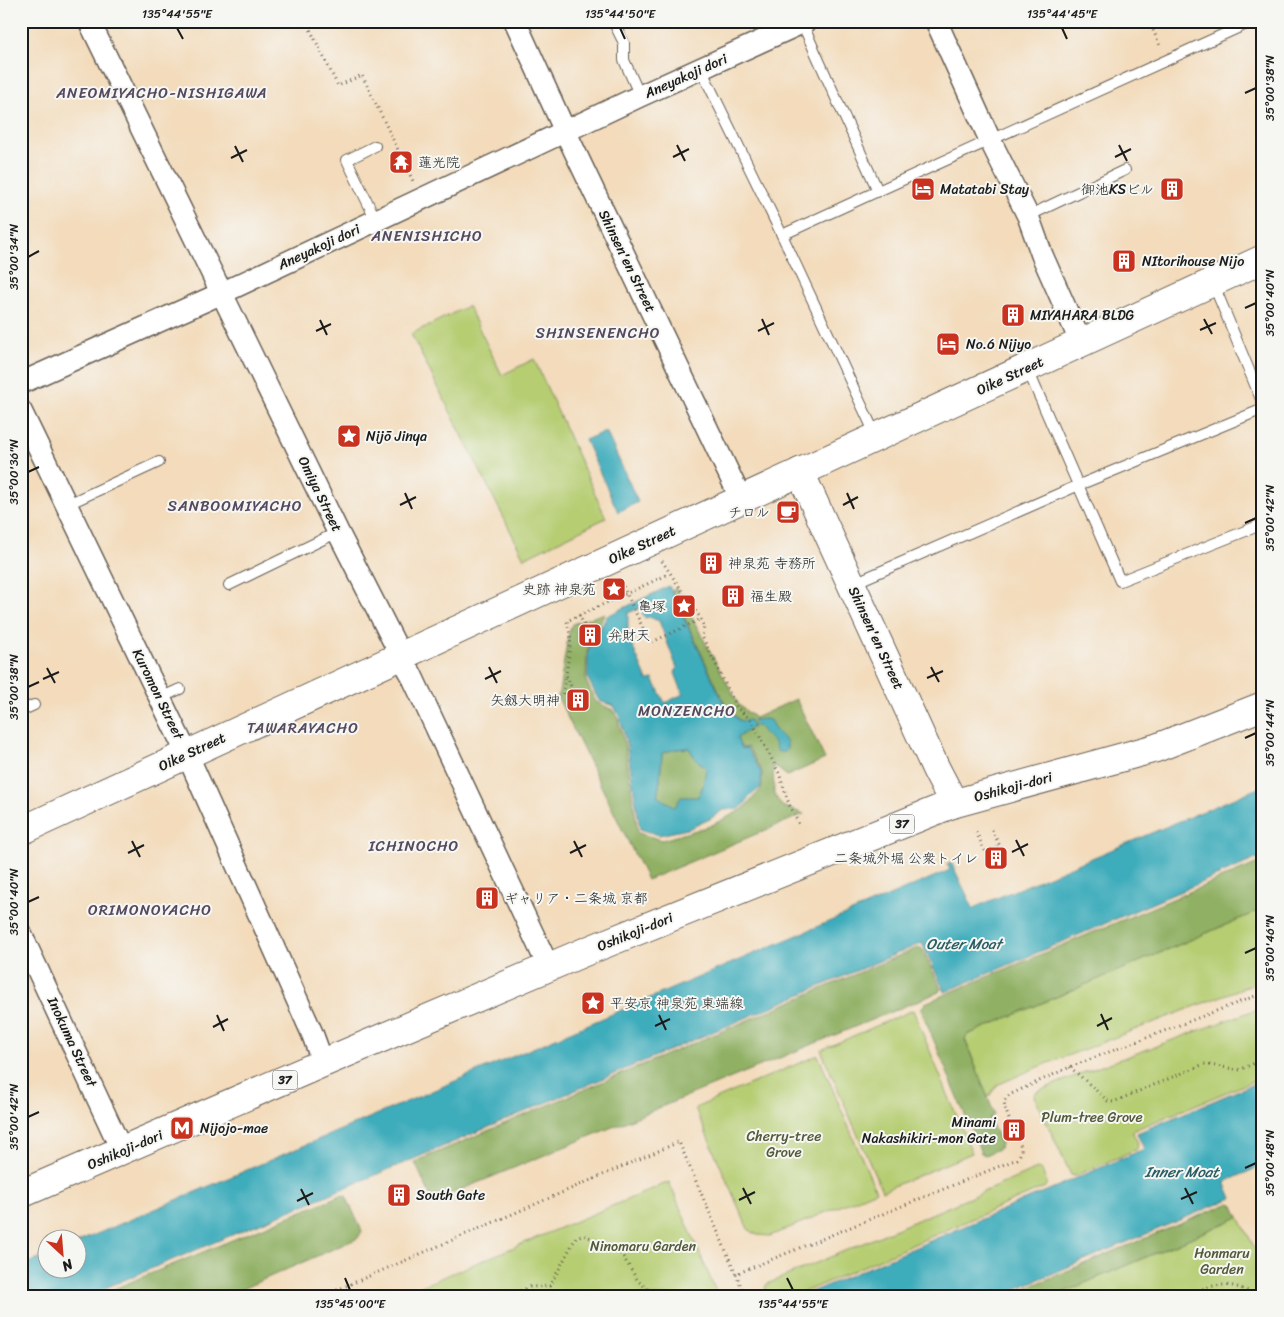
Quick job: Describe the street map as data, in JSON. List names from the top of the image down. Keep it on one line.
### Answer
{"streets":{"street":["Aneyakoji dori","Shinsen'en Street","Oike Street","Omiya Street","Kuromon Street","Oshikoji-dori","37","Inokuma Street"]},"crossings":[["Aneyakoji dori","Shinsen'en Street"],["Aneyakoji dori","Omiya Street"],["Shinsen'en Street","Oike Street"],["Shinsen'en Street","Oshikoji-dori"],["Oike Street","Omiya Street"],["Oike Street","Kuromon Street"],["Omiya Street","Oshikoji-dori"],["Kuromon Street","Oshikoji-dori"],["Oshikoji-dori","Inokuma Street"]],"districts":["ANEOMIYACHO-NISHIGAWA","ANENISHICHO","SHINSENENCHO","SANBOOMIYACHO","MONZENCHO","TAWARAYACHO","ICHINOCHO","ORIMONOYACHO"],"water":["Outer Moat","Inner Moat"],"parks":["Plum-tree Grove","Cherry-tree Grove","Ninomaru Garden","Honmaru Garden"],"places":{"temple":["蓮光院"],"hotel":["Matatabi Stay","No.6 Nijyo"],"building":["御池KSビル","NItorihouse Nijo","MIYAHARA BLDG","神泉苑 寺務所","福生殿","弁財天","矢劔大明神","二条城外堀 公衆トイレ","ギャリア・二条城 京都","Minami Nakashikiri-mon Gate","South Gate"],"place":["Nijō Jinya","史跡 神泉苑","亀塚","平安京 神泉苑 東端線"],"cafe":["チロル"],"metro station":["Nijojo-mae"]},"north":"bottom right","coordinates":["135°44'55\"E","135°44'50\"E","135°44'45\"E","35°00'38\"N","35°00'34\"N","35°00'40\"N","35°00'36\"N","35°00'42\"N","35°00'44\"N","35°00'46\"N","35°00'48\"N","135°45'00\"E"]}
